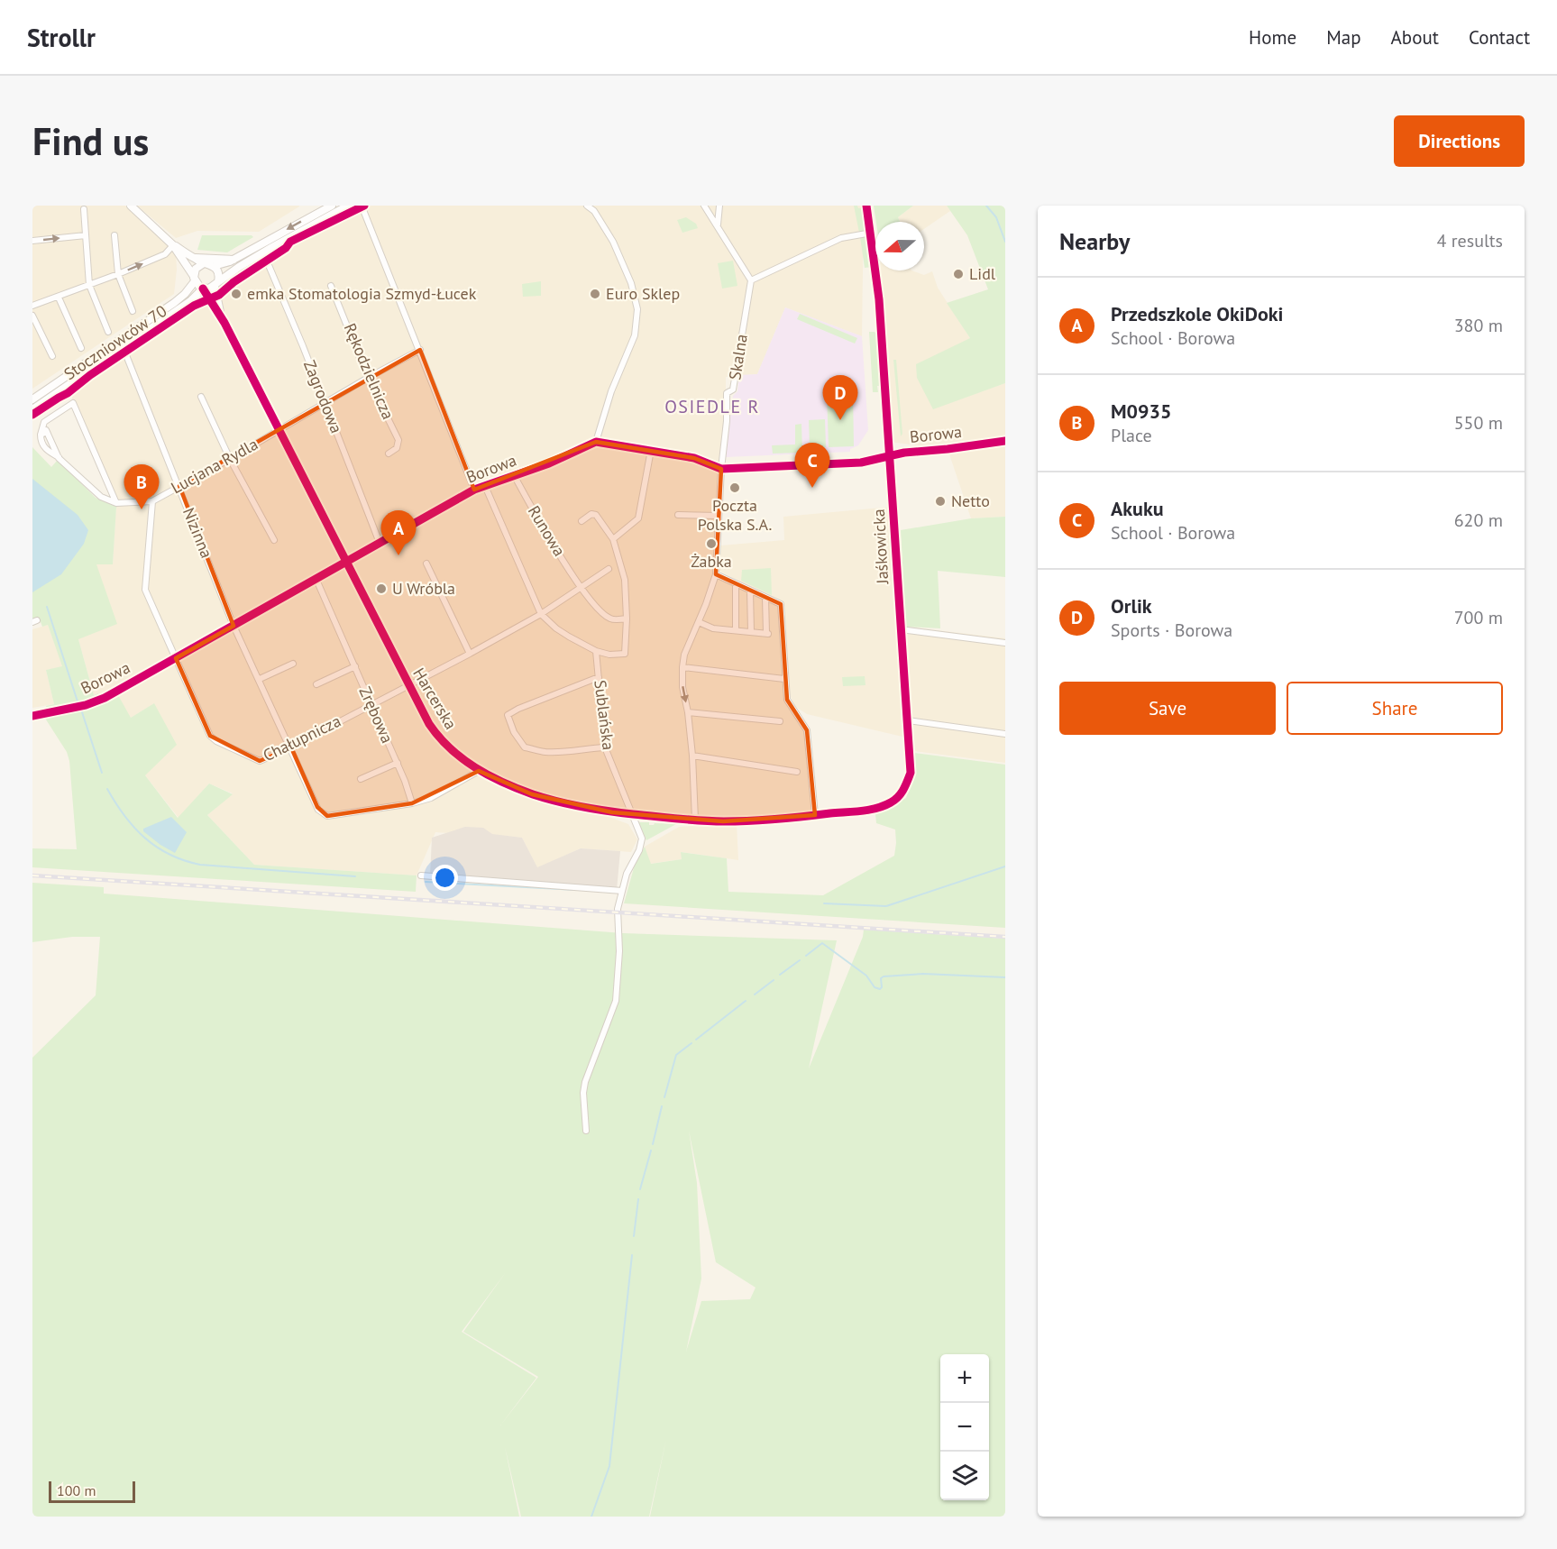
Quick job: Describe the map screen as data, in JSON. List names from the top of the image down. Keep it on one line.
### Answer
{"streets":{"street":["Stoczniowców 70","Skalna","Rękodzielnicza","Zagrodowa","Borowa","Lucjana Rydla","Runowa","Nizinna","Jaśkowicka","Harcerska","Zrębowa","Sublańska","Chałupnicza"]},"crossings":[["Stoczniowców 70","Harcerska"],["Skalna","Borowa"],["Skalna","Harcerska"],["Rękodzielnicza","Lucjana Rydla"],["Zagrodowa","Borowa"],["Zagrodowa","Lucjana Rydla"],["Borowa","Lucjana Rydla"],["Borowa","Runowa"],["Borowa","Nizinna"],["Borowa","Jaśkowicka"],["Borowa","Harcerska"],["Borowa","Zrębowa"],["Borowa","Chałupnicza"],["Lucjana Rydla","Nizinna"],["Lucjana Rydla","Harcerska"],["Lucjana Rydla","Chałupnicza"],["Nizinna","Harcerska"],["Nizinna","Zrębowa"],["Nizinna","Chałupnicza"],["Jaśkowicka","Harcerska"],["Harcerska","Sublańska"],["Harcerska","Chałupnicza"],["Zrębowa","Chałupnicza"]],"districts":["OSIEDLE R"],"places":["Lidl","emka Stomatologia Szmyd-Łucek","Euro Sklep","Poczta Polska S.A.","Netto","Żabka","U Wróbla"],"scale_bar":"100 m","north":"left","page":{"header":"Strollr","nav":["Home","Map","About","Contact"],"buttons":["Directions",["Save","Share"]],"title":"Find us","heading":["Nearby","4 results"],"list":[{"mark":"A","name":"Przedszkole OkiDoki","note":"School · Borowa","value":"380 m"},{"mark":"B","name":"M0935","note":"Place","value":"550 m"},{"mark":"C","name":"Akuku","note":"School · Borowa","value":"620 m"},{"mark":"D","name":"Orlik","note":"Sports · Borowa","value":"700 m"}],"pins":["D","C","B","A"],"map_buttons":["+","−"],"scale":"100 m"}}
